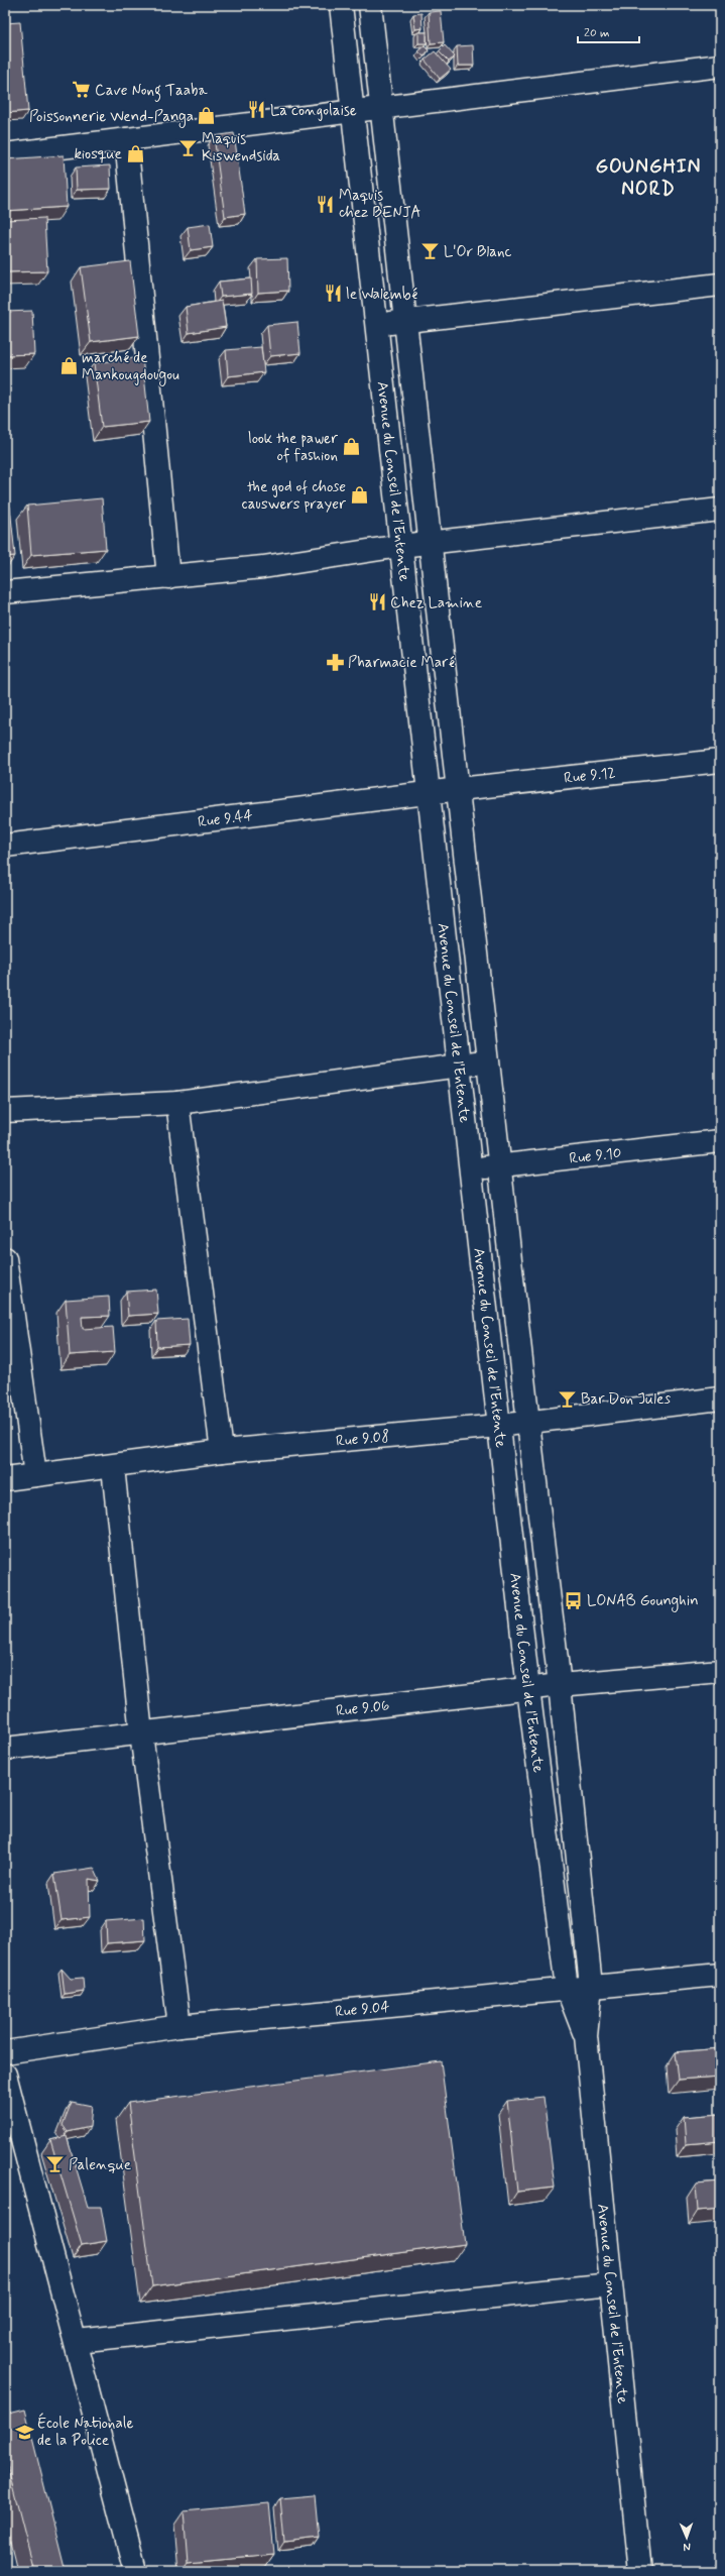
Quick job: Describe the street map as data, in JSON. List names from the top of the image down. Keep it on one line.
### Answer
{"streets":{"street":["Avenue du Conseil de l'Entente","Rue 9.12","Rue 9.44","Rue 9.10","Rue 9.08","Rue 9.06","Rue 9.04"]},"crossings":[["Avenue du Conseil de l'Entente","Rue 9.12"],["Avenue du Conseil de l'Entente","Rue 9.44"],["Avenue du Conseil de l'Entente","Rue 9.10"],["Avenue du Conseil de l'Entente","Rue 9.08"],["Avenue du Conseil de l'Entente","Rue 9.06"],["Avenue du Conseil de l'Entente","Rue 9.04"],["Rue 9.12","Rue 9.44"]],"districts":["GOUNGHIN NORD"],"places":{"supermarket":["Cave Nong Taaba"],"restaurant":["La congolaise","Maquis chez BENJA","le Walembé","Chez Lamine"],"shop":["Poissonnerie Wend-Panga","kiosque","marché de Mankougdougou","look the pawer of fashion","the god of chose causwers prayer"],"bar":["Maquis Kiswendsida","L'Or Blanc","Bar Don Jules","Palenque"],"pharmacy":["Pharmacie Maré"],"bus stop":["LONAB Gounghin"],"school or university":["École Nationale de la Police"]},"scale_bar":"20 m","north":"bottom"}
